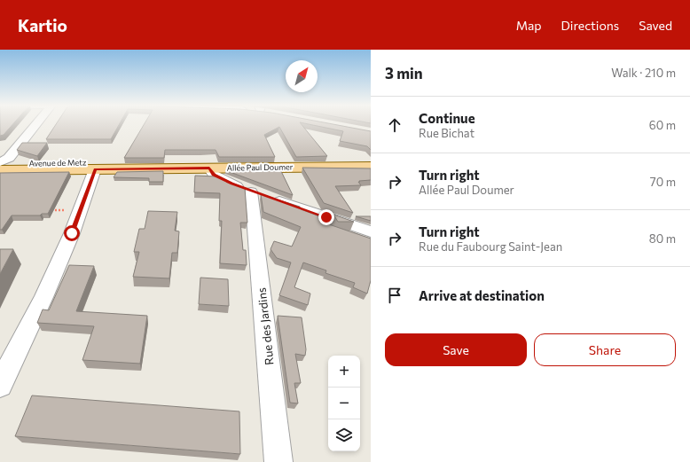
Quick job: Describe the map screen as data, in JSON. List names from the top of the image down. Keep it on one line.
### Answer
{"streets":{"main road":["Avenue de Metz","Allée Paul Doumer"],"street":["Rue des Jardins"]},"north":"top right","page":{"header":"Kartio","nav":["Map","Directions","Saved"],"heading":["3 min","Walk · 210 m"],"list":[["Continue","Rue Bichat","60 m"],["Turn right","Allée Paul Doumer","70 m"],["Turn right","Rue du Faubourg Saint-Jean","80 m"],"Arrive at destination"],"buttons":["Save","Share"],"map_buttons":["+","−"]}}
